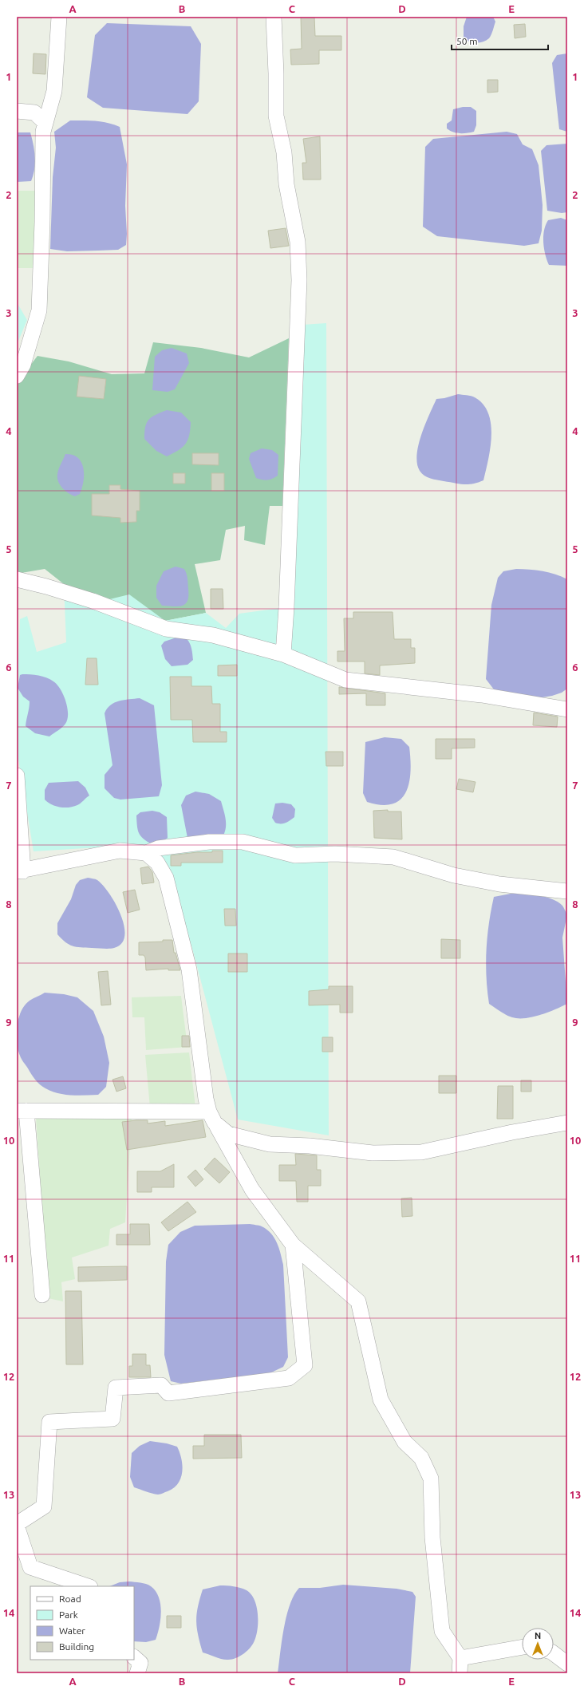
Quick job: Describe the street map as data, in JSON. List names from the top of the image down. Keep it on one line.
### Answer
{"legend":["Road","Park","Water","Building"],"scale_bar":"50 m","north":"top","grid":{"columns":["A","B","C","D","E"],"rows":["1","2","3","4","5","6","7","8","9","10","11","12","13","14"]}}
